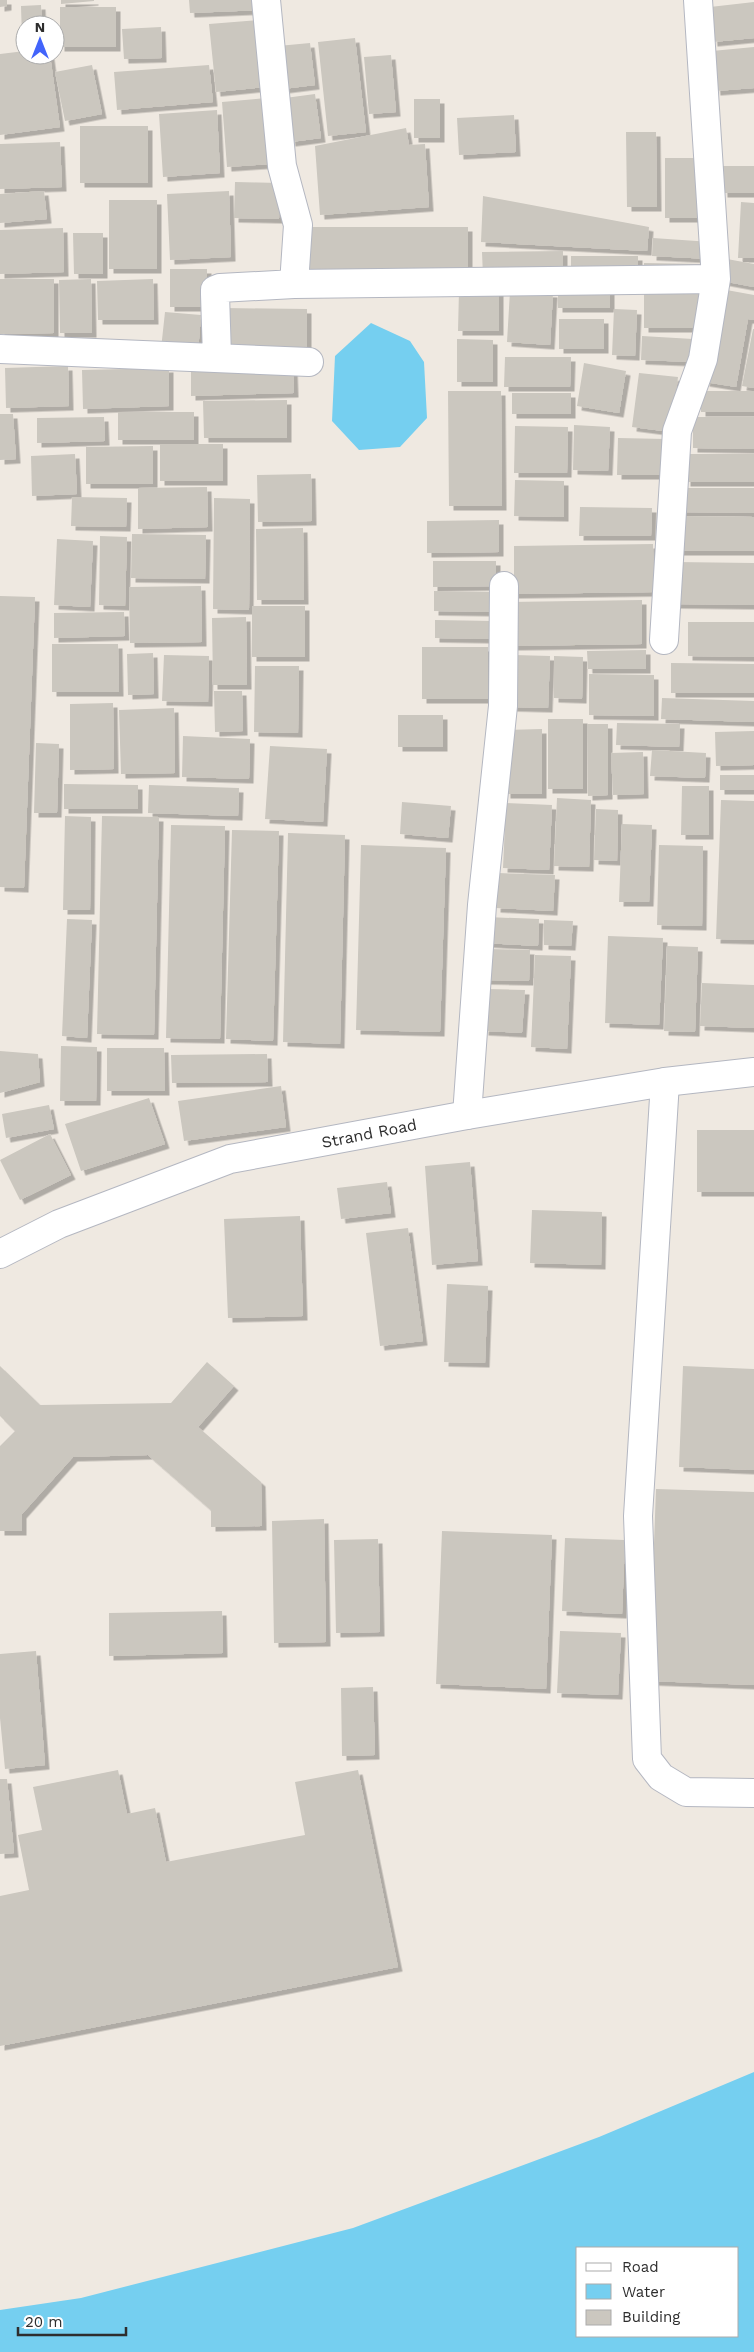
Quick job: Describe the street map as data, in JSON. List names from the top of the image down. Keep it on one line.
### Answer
{"streets":{"street":["Strand Road"]},"legend":["Road","Water","Building"],"scale_bar":"20 m","north":"top"}
